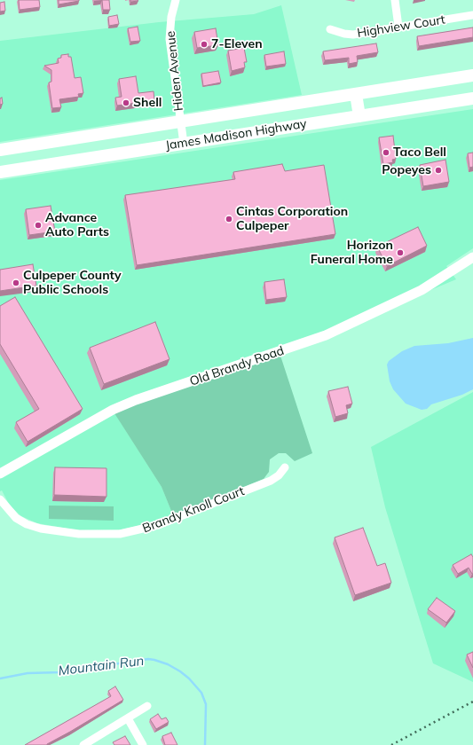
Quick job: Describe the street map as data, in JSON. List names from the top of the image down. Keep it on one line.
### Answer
{"streets":{"main road":["James Madison Highway"],"street":["Highview Court","Hiden Avenue","Old Brandy Road","Brandy Knoll Court"]},"crossings":[["Hiden Avenue","James Madison Highway"]],"water":["Mountain Run"],"places":["7-Eleven","Shell","Taco Bell","Popeyes","Cintas Corporation Culpeper","Advance Auto Parts","Horizon Funeral Home","Culpeper County Public Schools"]}
